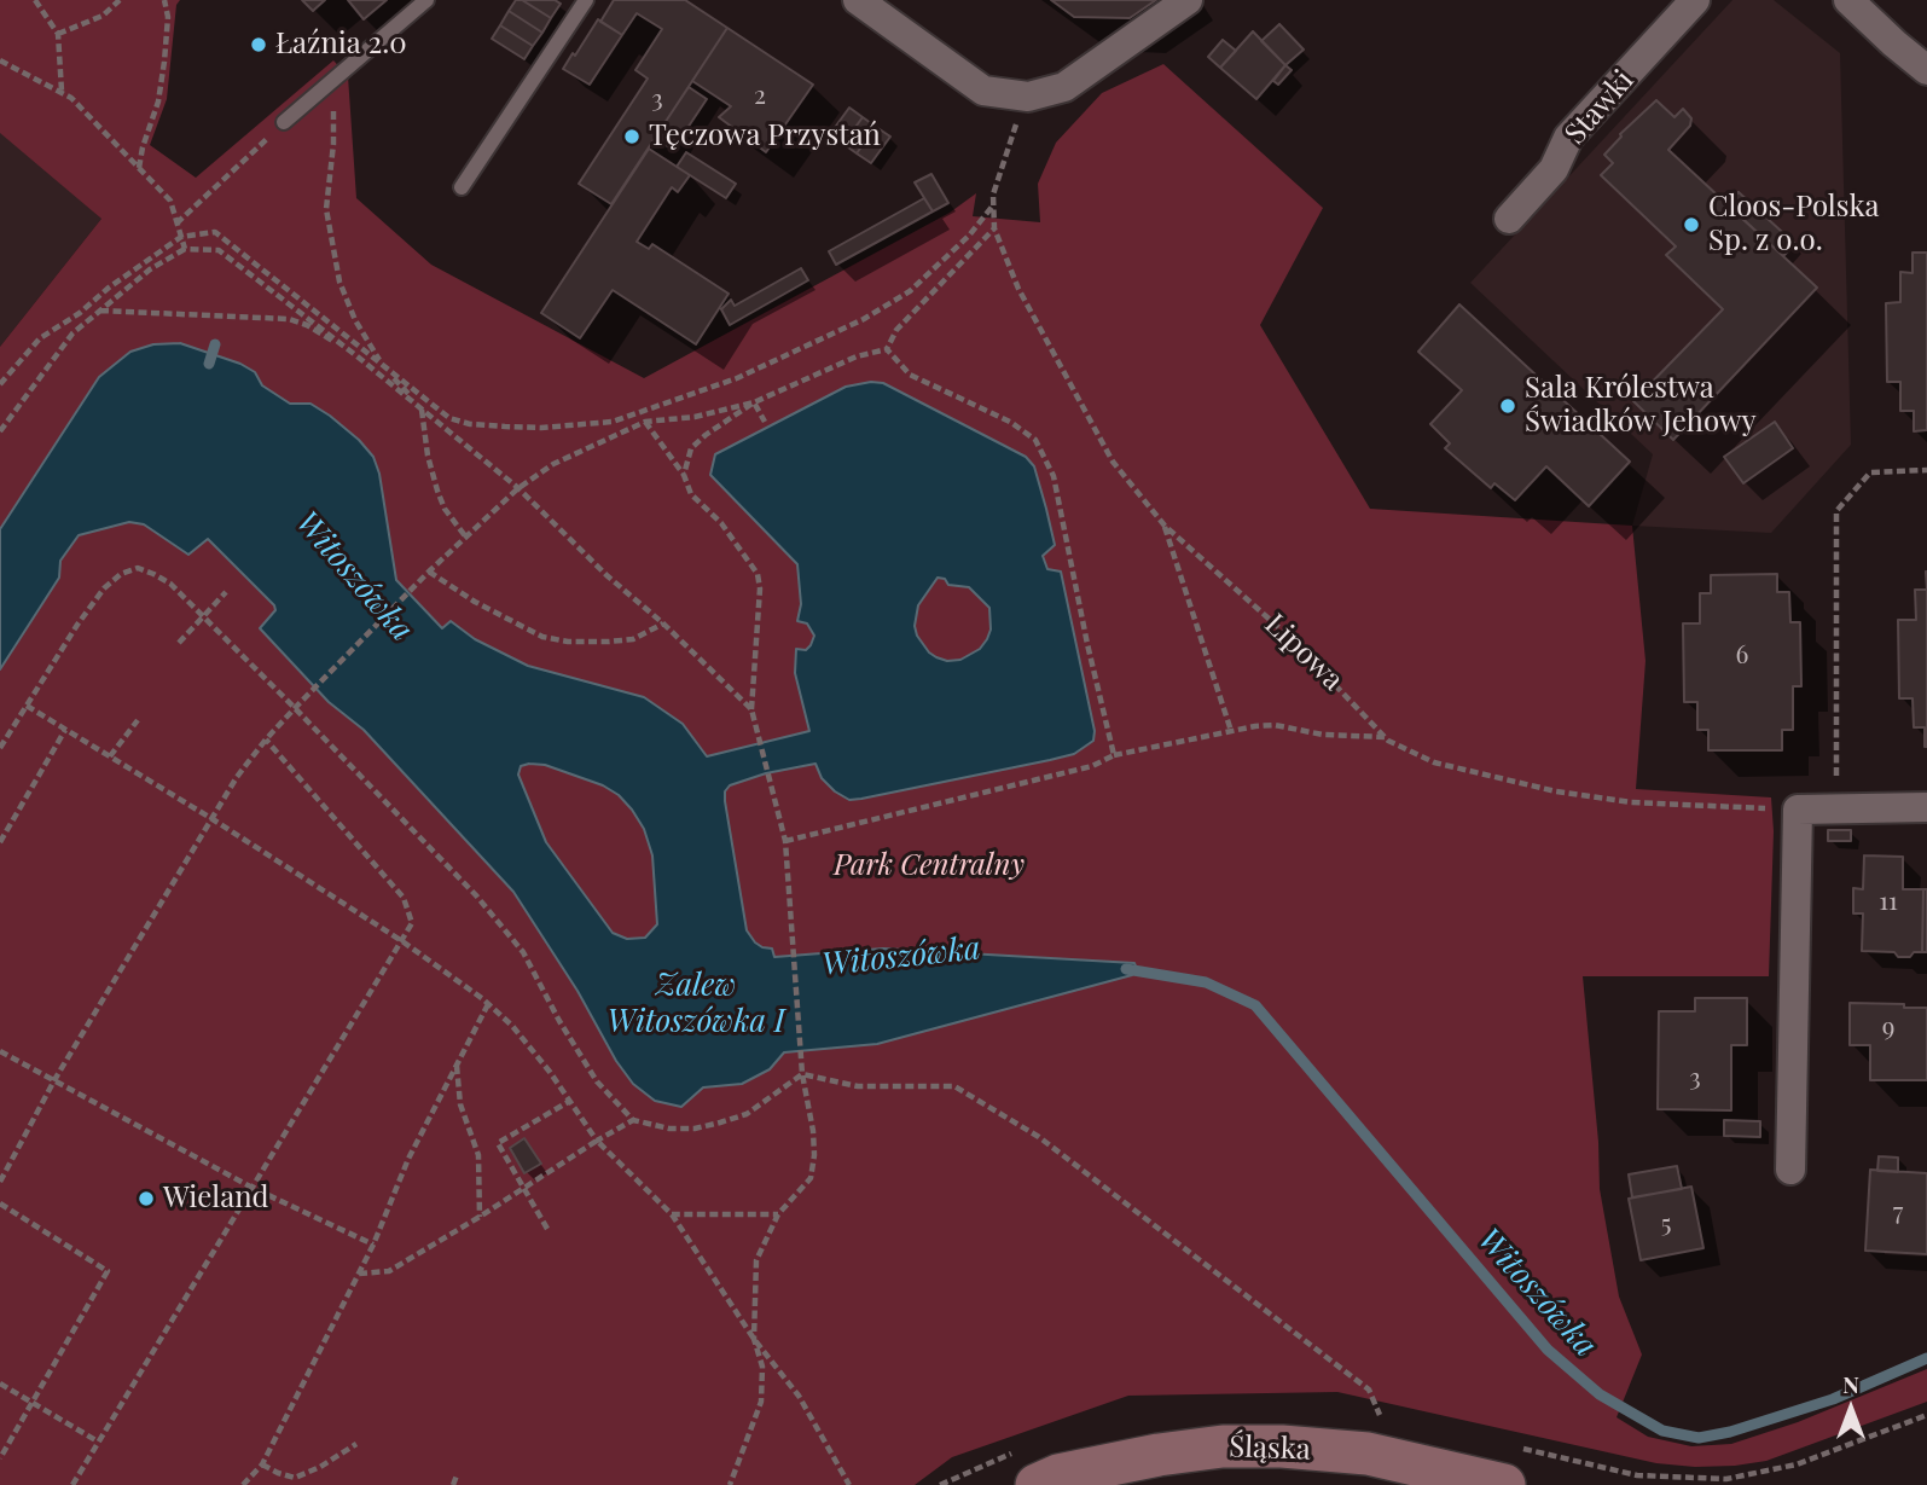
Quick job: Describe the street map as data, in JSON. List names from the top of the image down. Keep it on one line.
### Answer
{"streets":{"street":["Stawki","Śląska"],"path":["Lipowa"]},"water":["Witoszówka","Zalew Witoszówka I"],"parks":["Park Centralny"],"places":["Łaźnia 2.0","Tęczowa Przystań","Cloos-Polska Sp. z o.o.","Sala Królestwa Świadków Jehowy","Wieland"],"house_numbers":["2","3","6","11","9","3","7","5"],"north":"top"}
